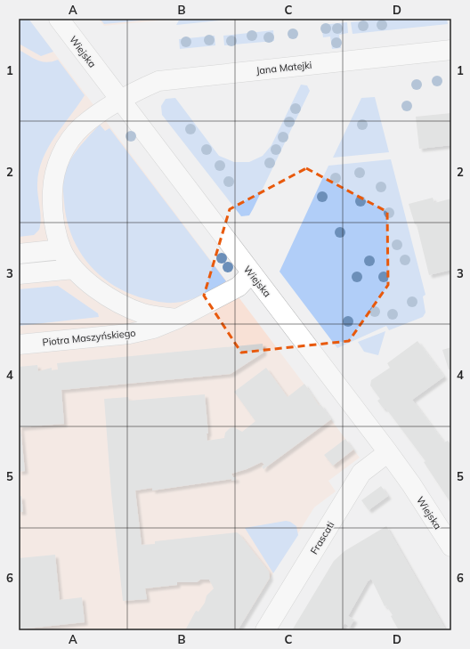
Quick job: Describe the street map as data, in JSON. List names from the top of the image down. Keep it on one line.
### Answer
{"streets":{"street":["Wiejska","Jana Matejki","Piotra Maszyńskiego","Frascati"]},"crossings":[["Wiejska","Jana Matejki"],["Wiejska","Piotra Maszyńskiego"],["Wiejska","Frascati"],["Jana Matejki","Piotra Maszyńskiego"]],"grid":{"columns":["A","B","C","D"],"rows":["1","2","3","4","5","6"]}}
